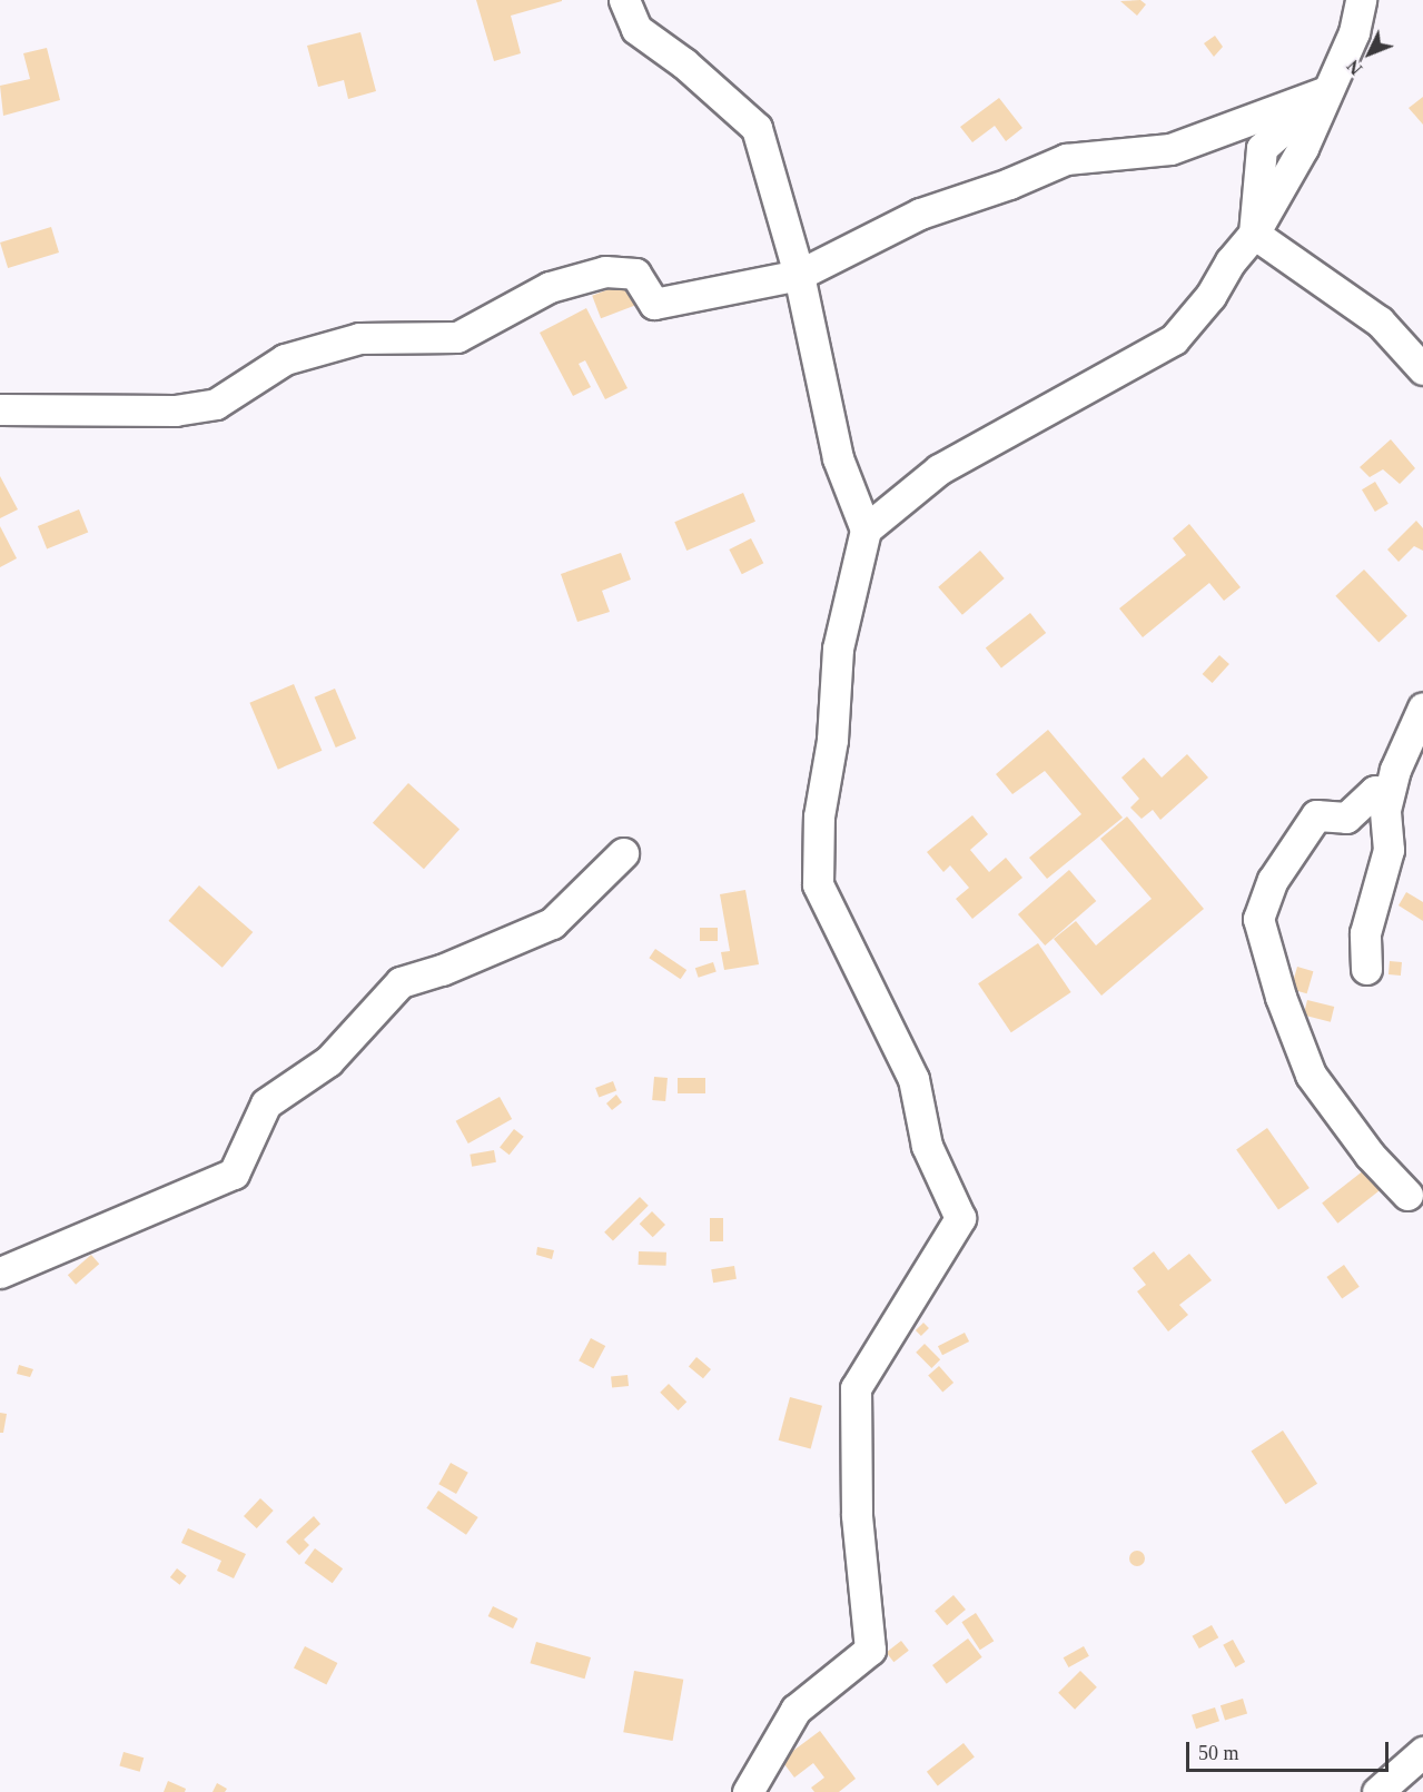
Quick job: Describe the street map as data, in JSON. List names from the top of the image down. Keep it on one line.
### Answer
{"scale_bar":"50 m","north":"bottom left"}
